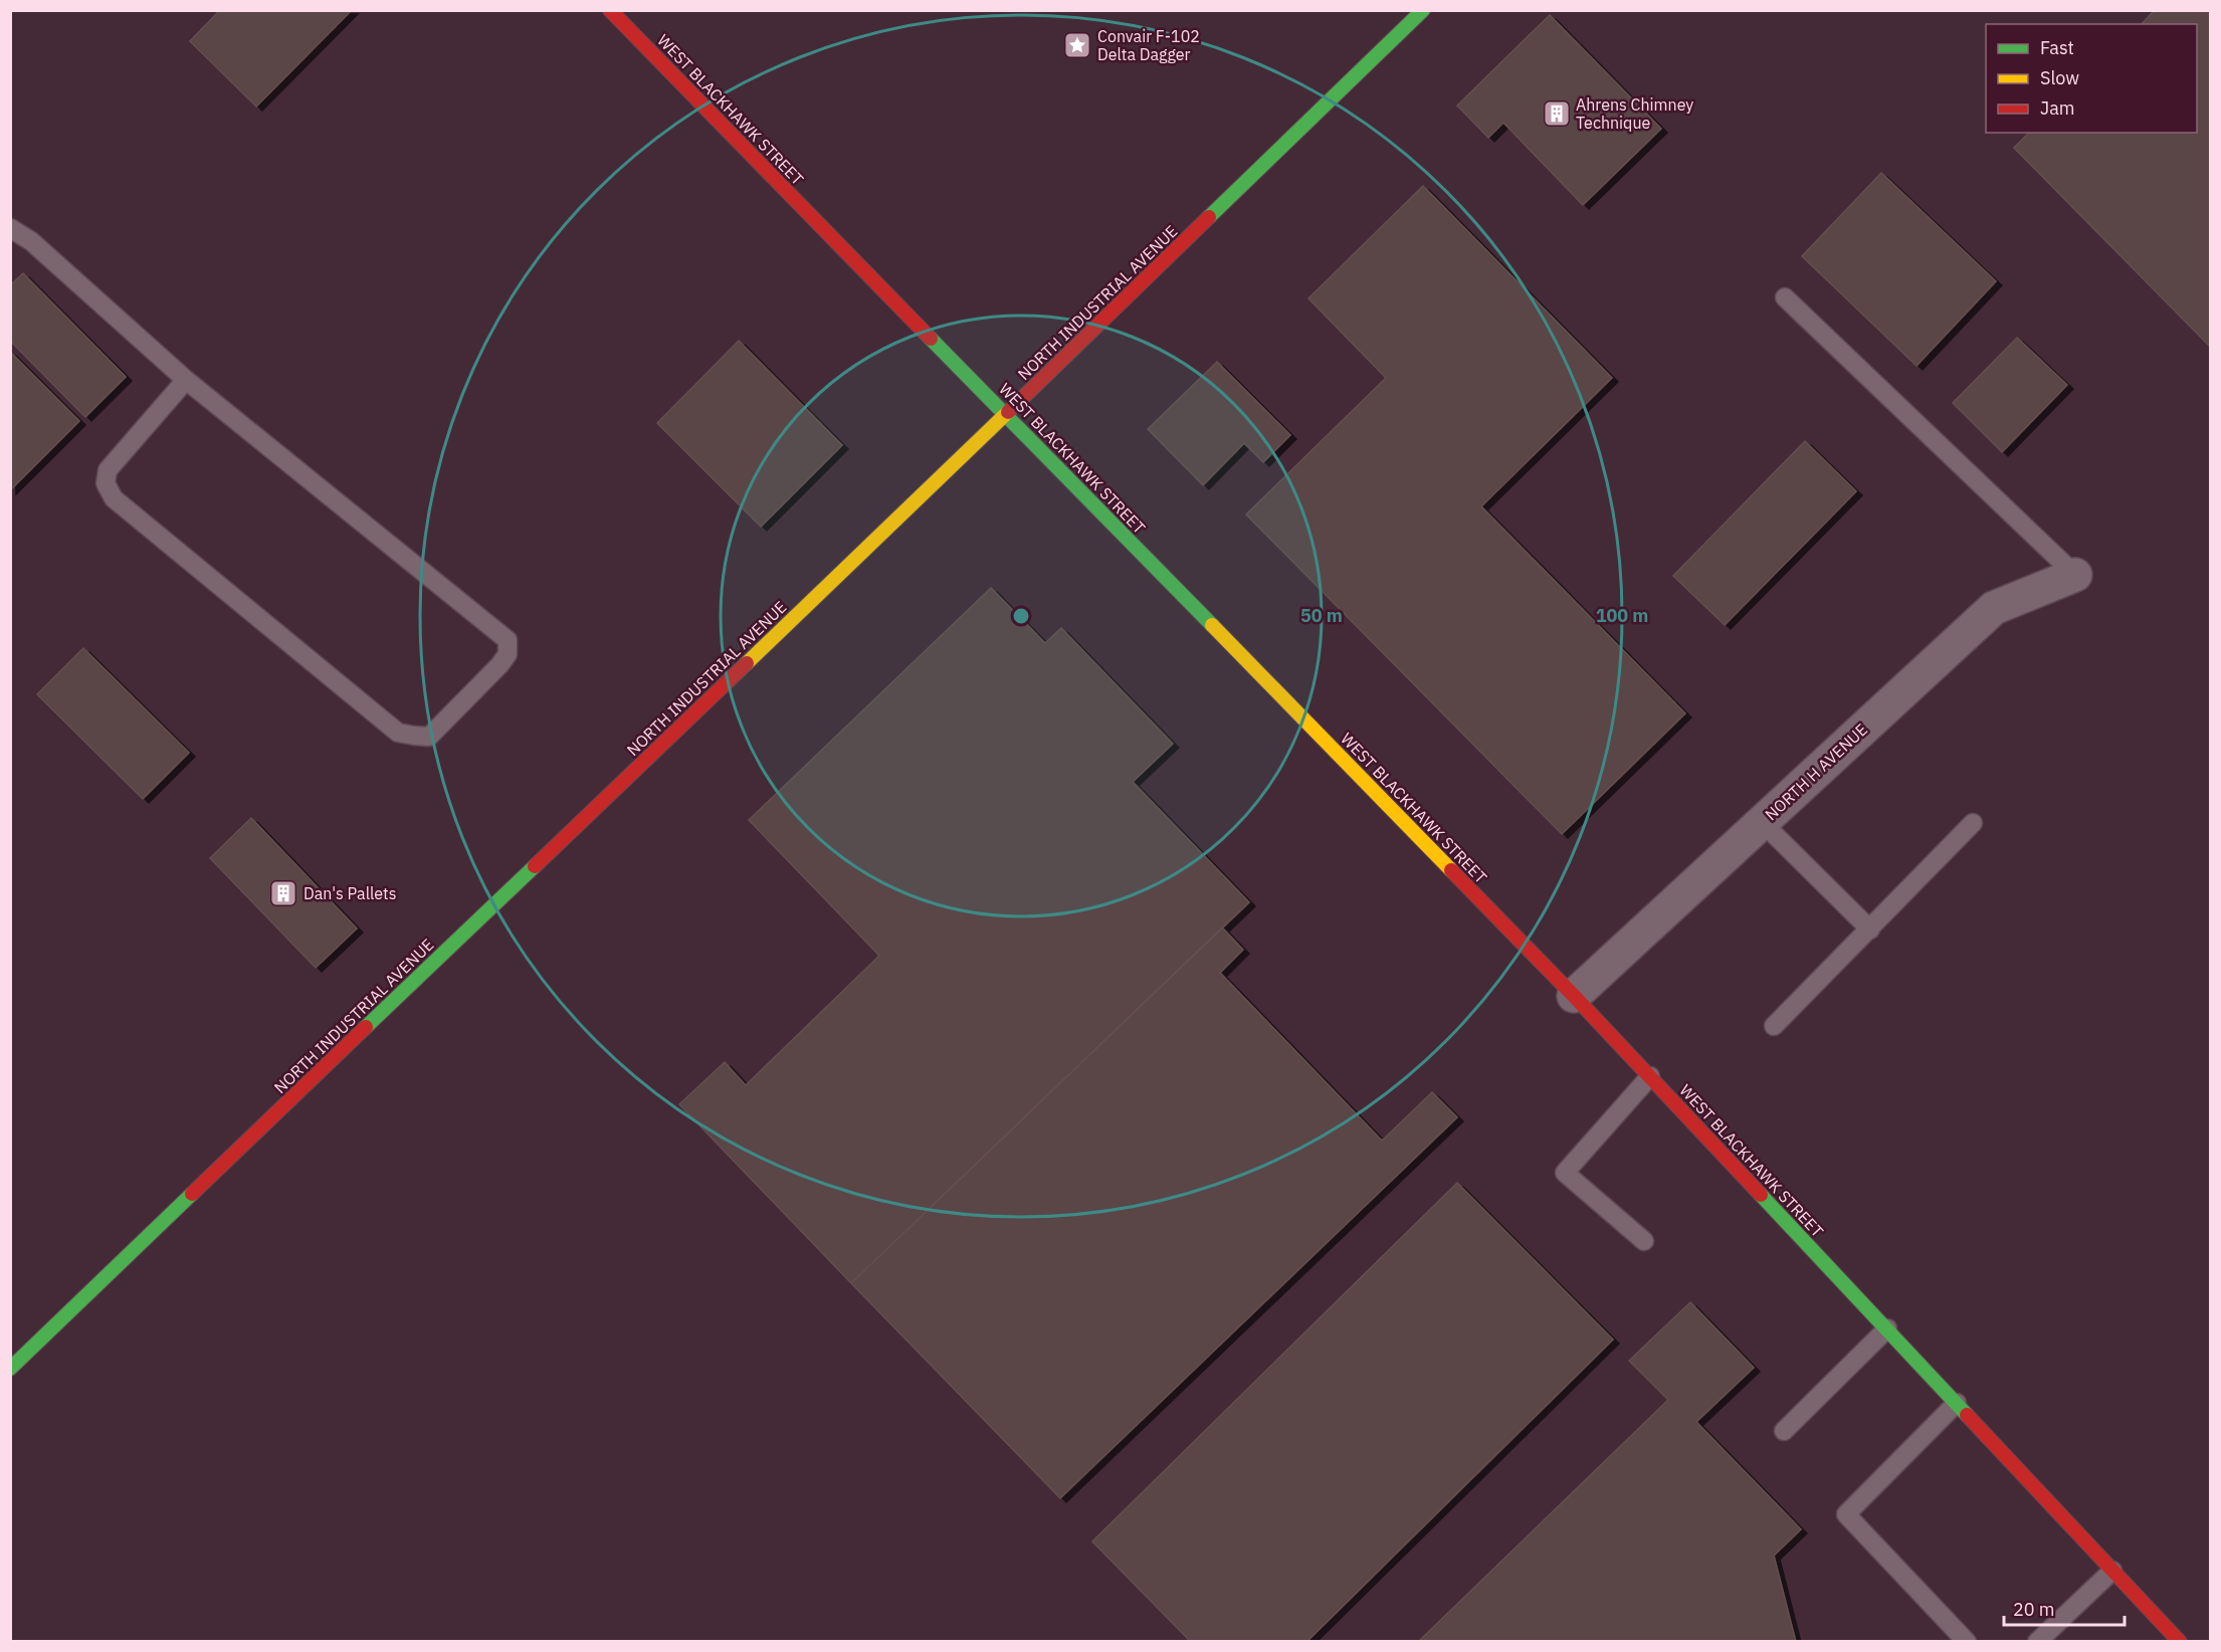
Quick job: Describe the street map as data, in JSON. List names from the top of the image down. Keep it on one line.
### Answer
{"streets":{"street":["WEST BLACKHAWK STREET","NORTH INDUSTRIAL AVENUE","NORTH H AVENUE"]},"crossings":[["WEST BLACKHAWK STREET","NORTH INDUSTRIAL AVENUE"],["WEST BLACKHAWK STREET","NORTH H AVENUE"]],"places":{"place":["Convair F-102 Delta Dagger"],"building":["Ahrens Chimney Technique","Dan's Pallets"]},"legend":["Fast","Slow","Jam"],"scale_bar":"20 m","rings":["50 m","100 m"]}
